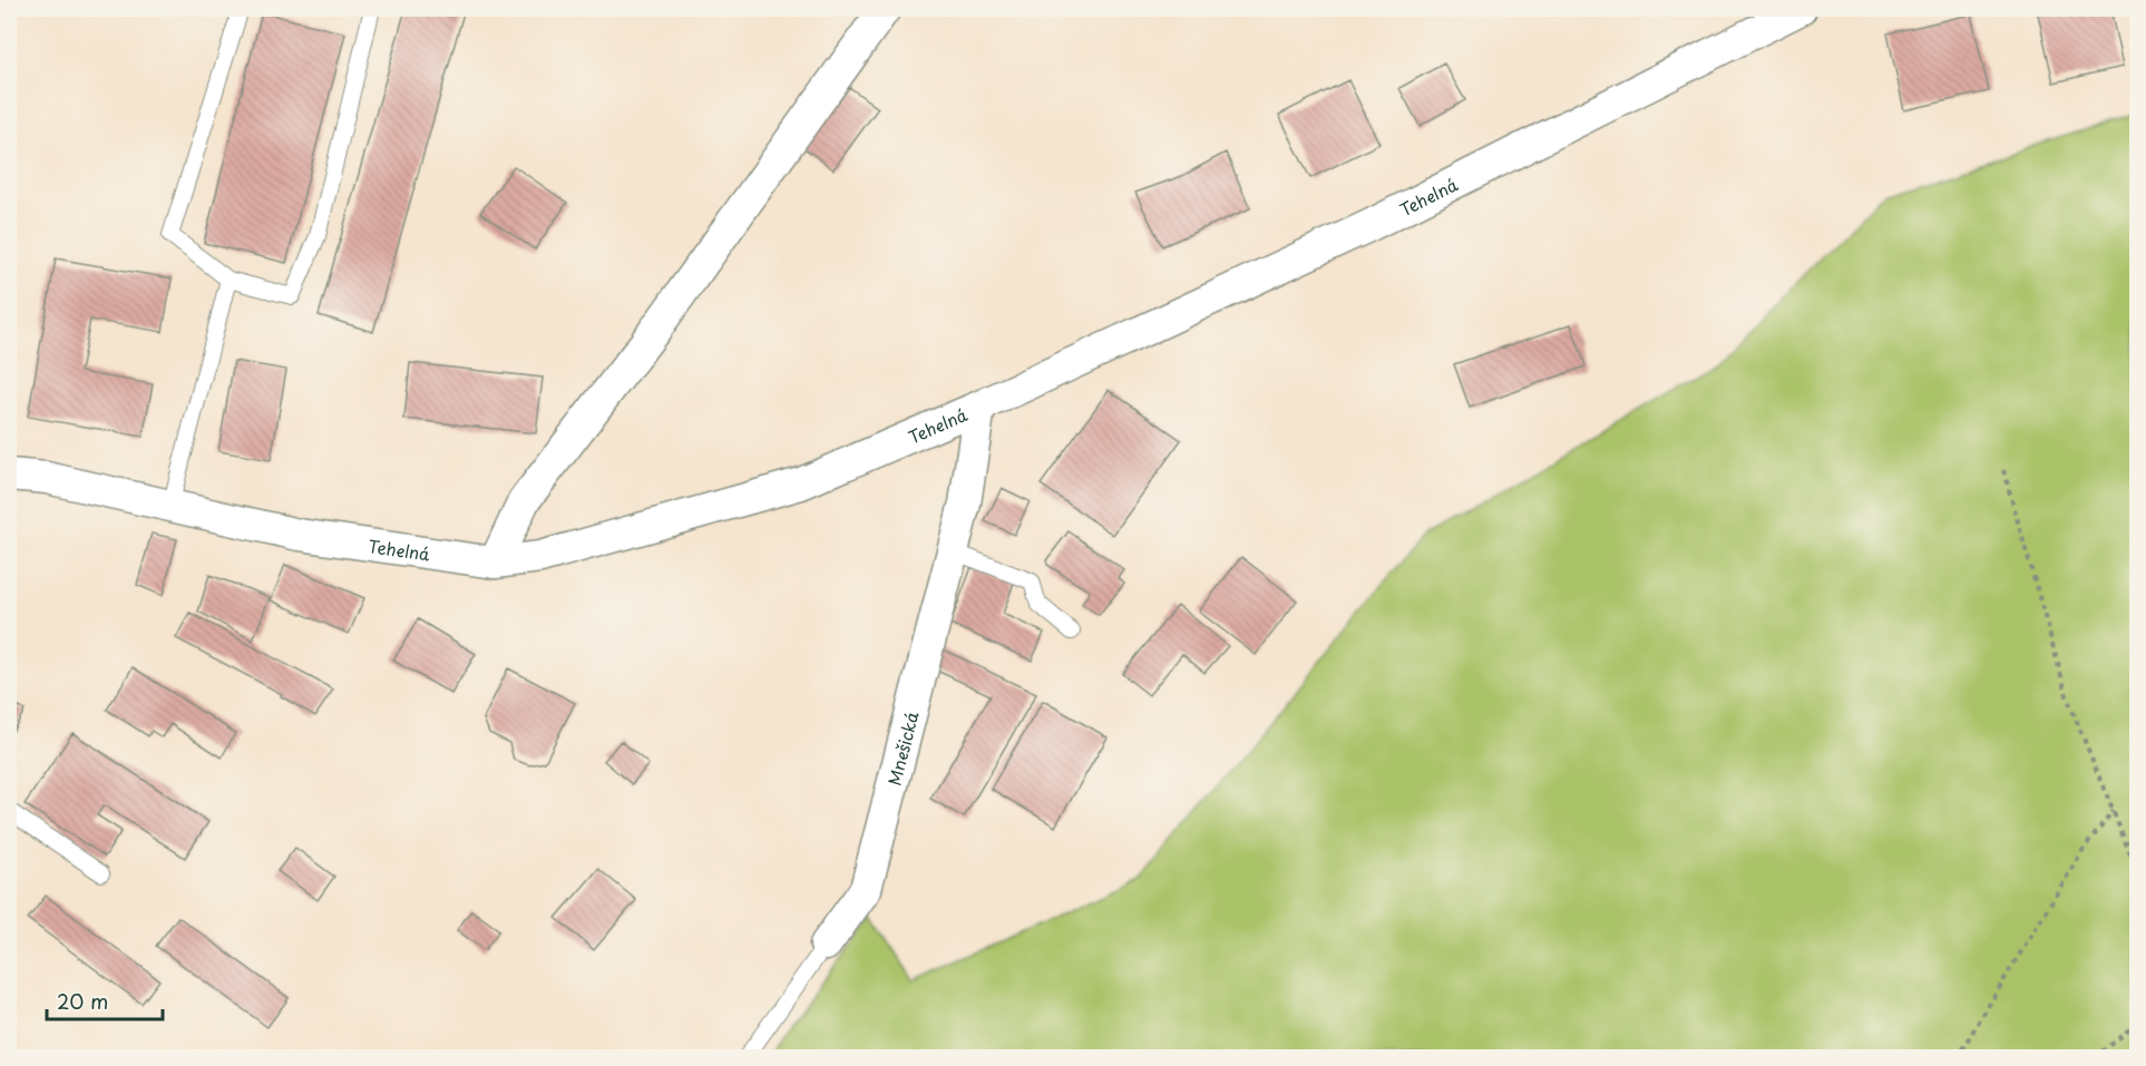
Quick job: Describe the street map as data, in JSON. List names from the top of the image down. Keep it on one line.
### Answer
{"streets":{"street":["Tehelná","Mnešická"]},"crossings":[["Tehelná","Mnešická"]],"scale_bar":"20 m"}
